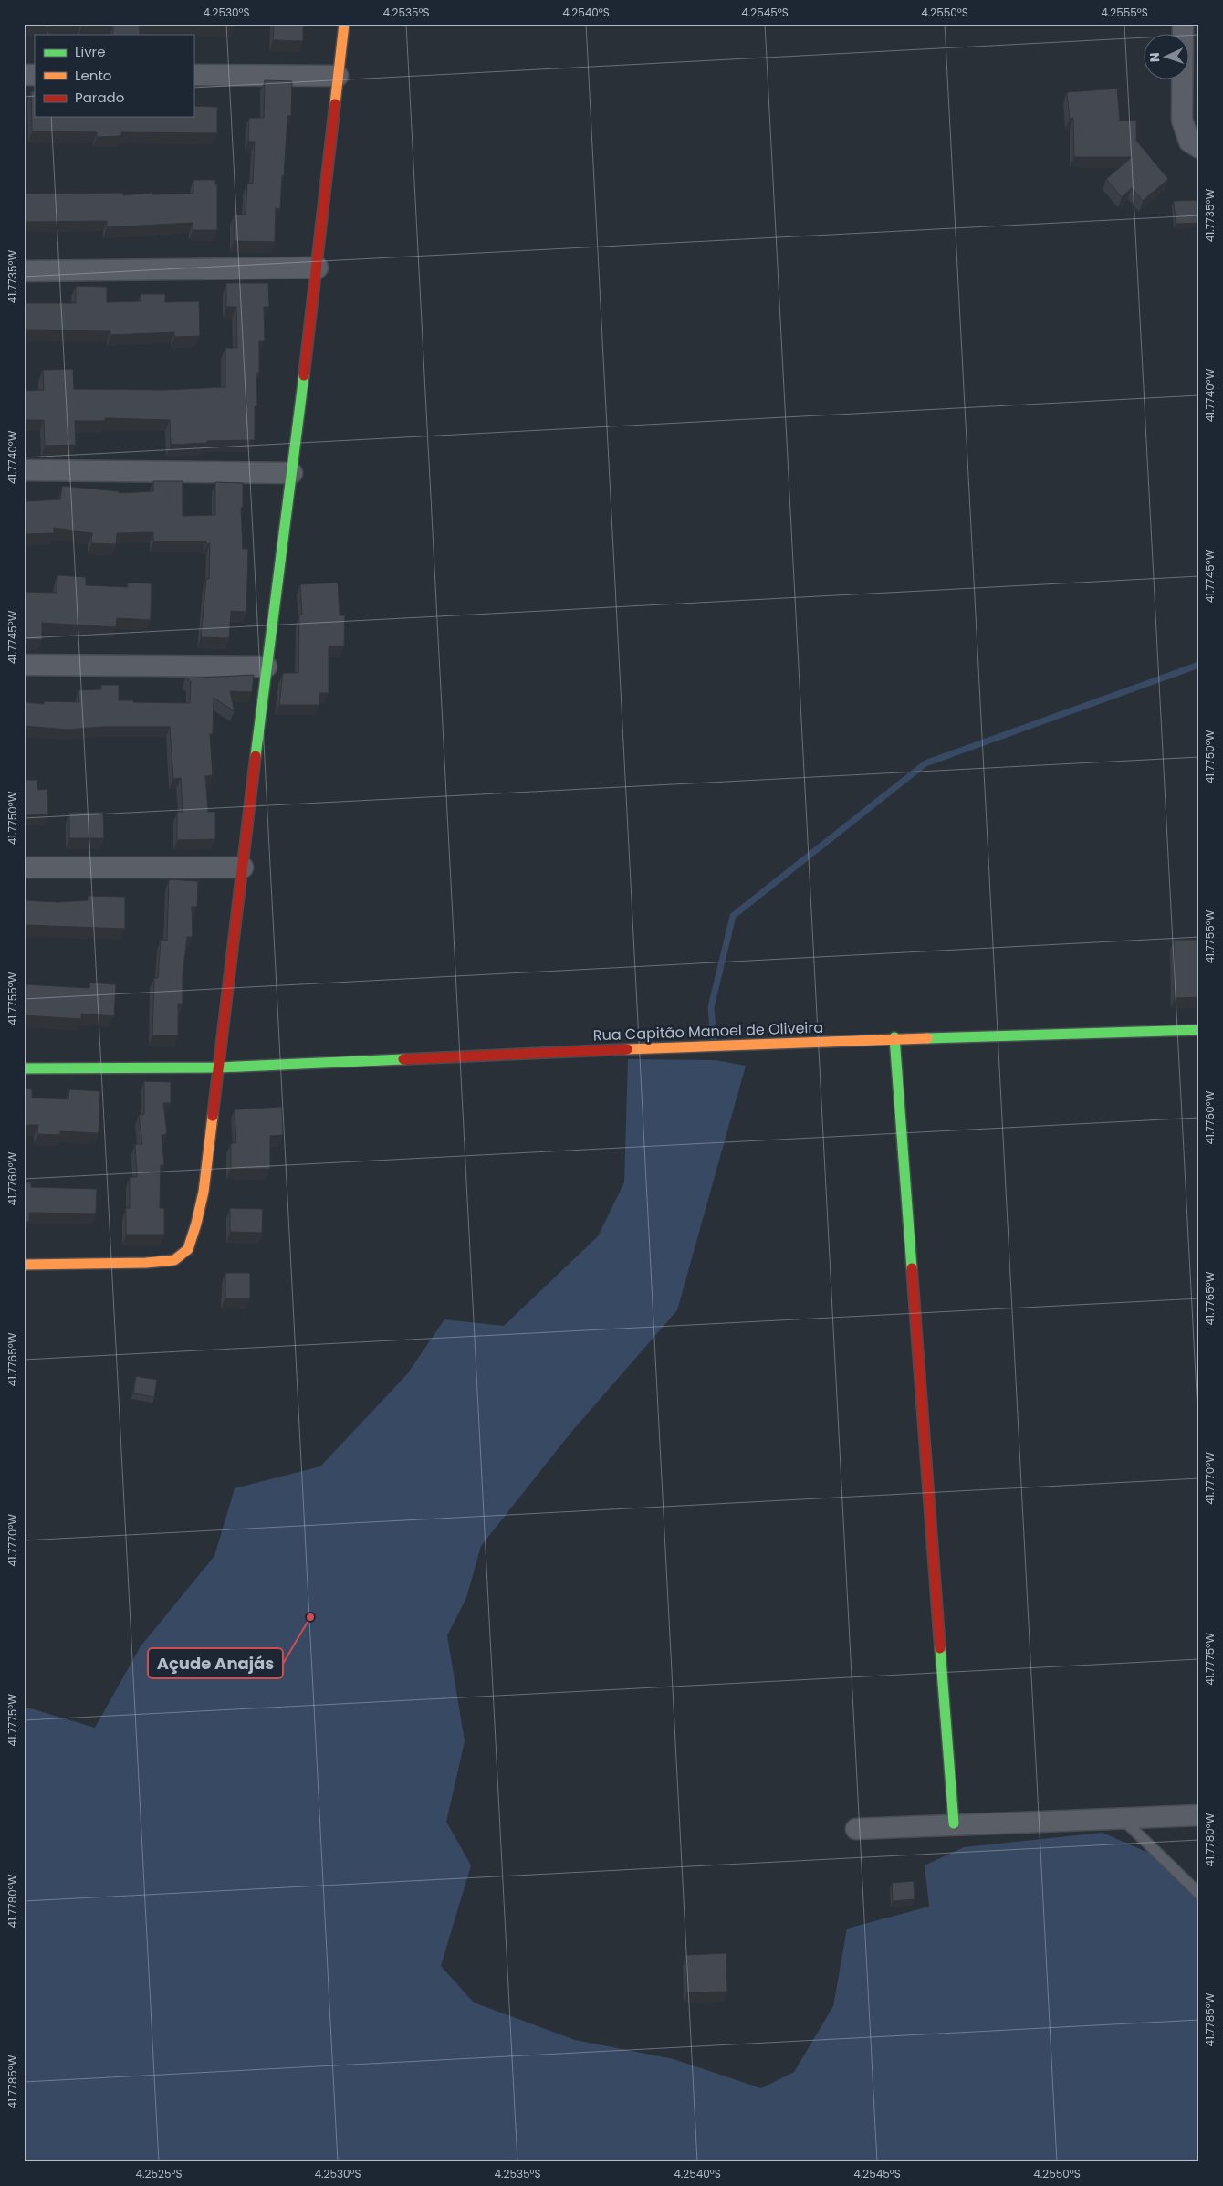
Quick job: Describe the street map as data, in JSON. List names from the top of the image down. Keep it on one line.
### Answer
{"streets":{"street":["Rua Capitão Manoel de Oliveira"]},"places":["Açude Anajás"],"legend":["Livre","Lento","Parado"],"north":"left","coordinates":["4.2530°S","4.2535°S","4.2540°S","4.2545°S","4.2550°S","4.2555°S","41.7735°W","41.7740°W","41.7745°W","41.7750°W","41.7755°W","41.7760°W","41.7765°W","41.7770°W","41.7775°W","41.7780°W","41.7785°W","4.2525°S"]}
